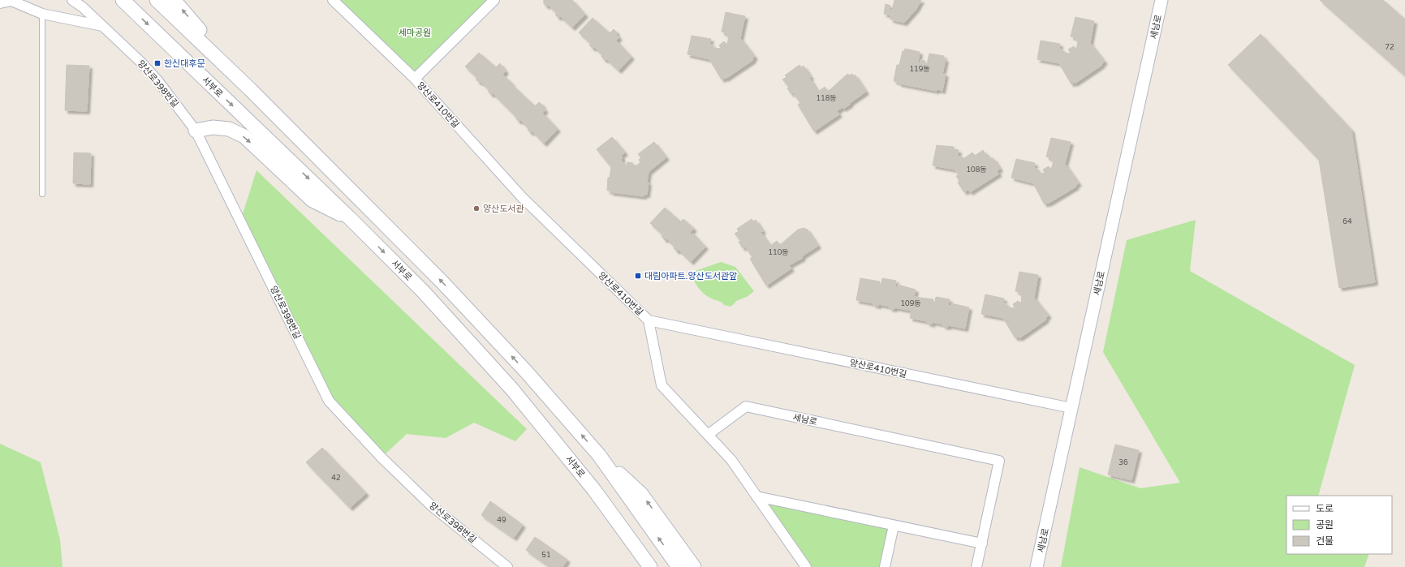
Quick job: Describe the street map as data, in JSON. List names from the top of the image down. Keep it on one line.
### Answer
{"streets":{"main road":["서부로"],"street":["세남로","양산로398번길","양산로410번길"]},"crossings":[["세남로","양산로410번길"]],"parks":["세마공원"],"places":{"transit":["한신대후문","대림아파트.양산도서관앞"],"other":["양산도서관"]},"house_numbers":["72","119동","118동","108동","64","110동","109동","36","42","49","51"],"legend":["도로","공원","건물"]}
